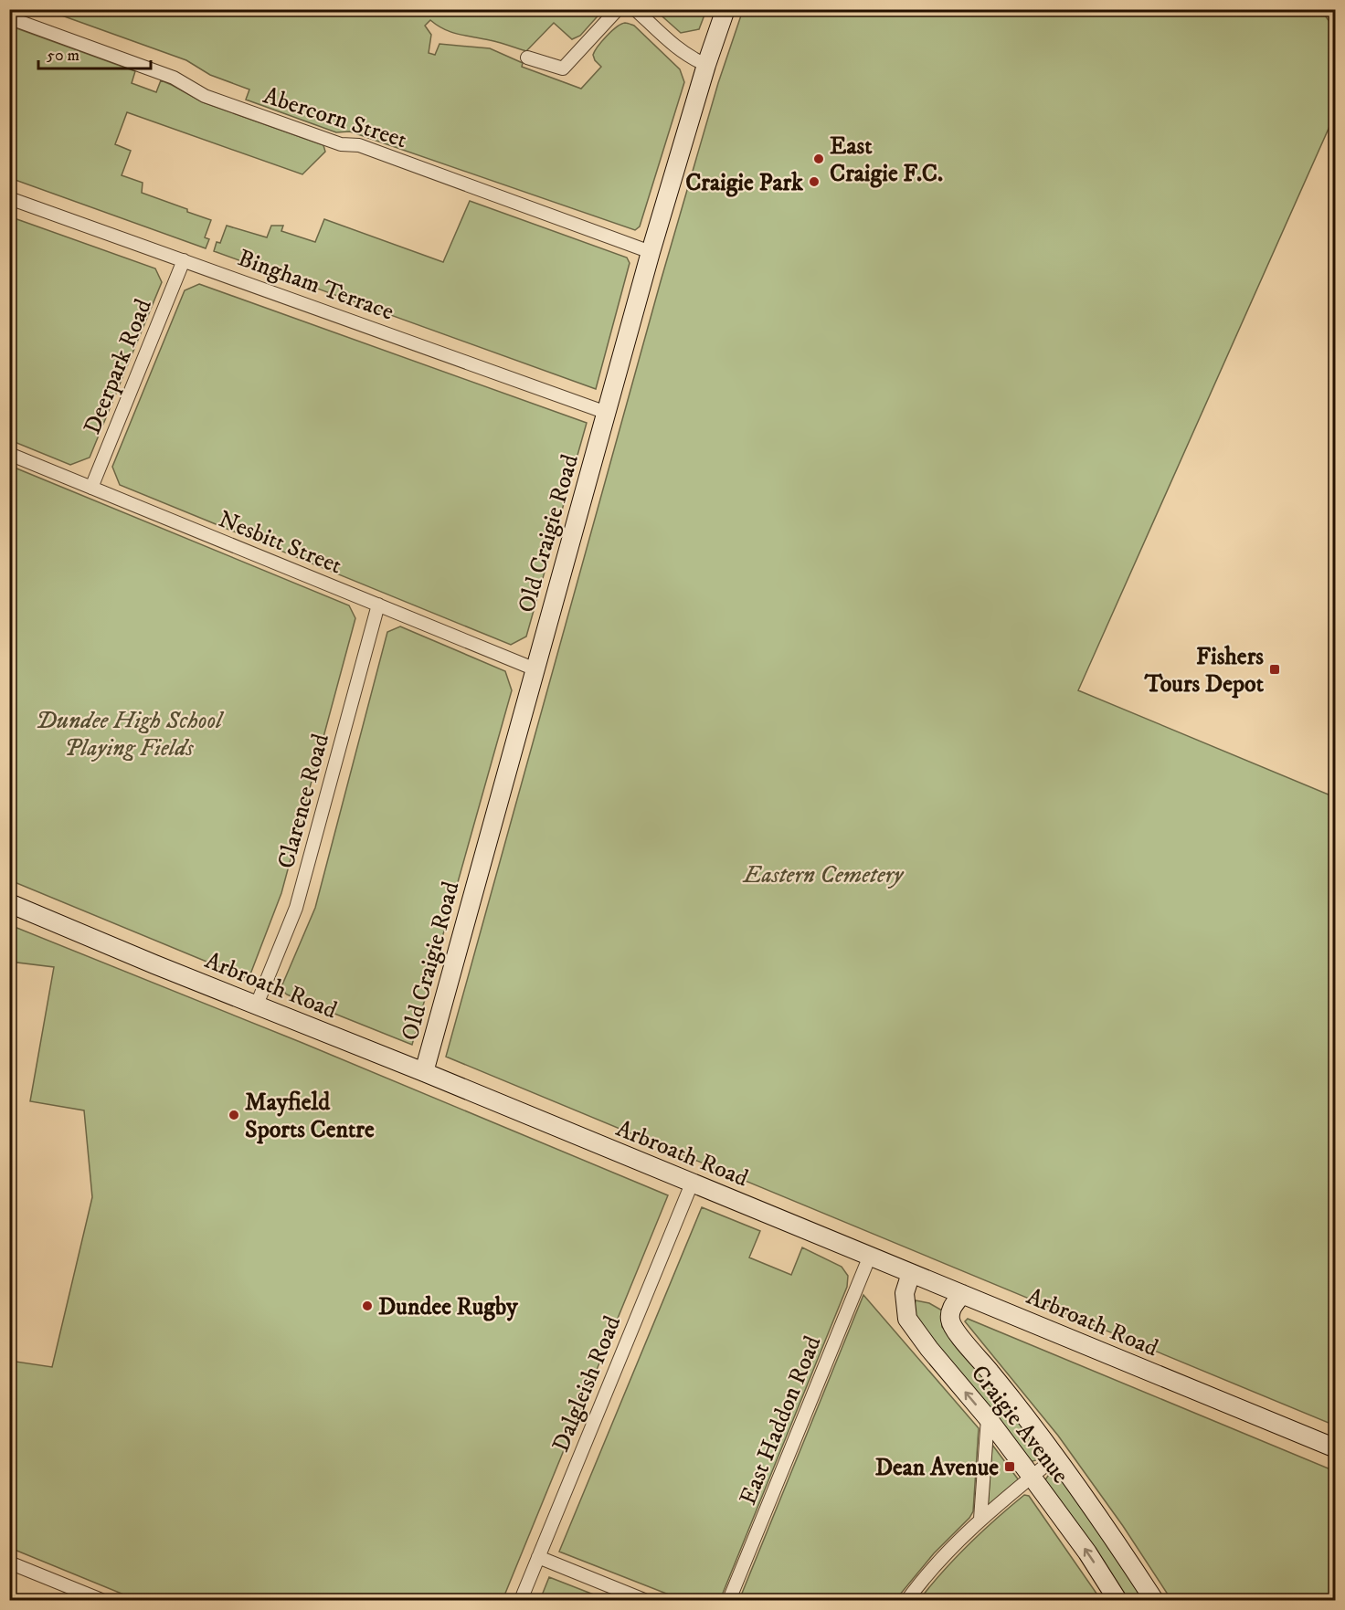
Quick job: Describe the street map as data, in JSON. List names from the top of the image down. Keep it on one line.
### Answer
{"streets":{"street":["Abercorn Street","Bingham Terrace","Deerpark Road","Old Craigie Road","Nesbitt Street","Clarence Road","Arbroath Road","Dalgleish Road","East Haddon Road","Craigie Avenue"]},"crossings":[["Abercorn Street","Old Craigie Road"],["Bingham Terrace","Deerpark Road"],["Bingham Terrace","Old Craigie Road"],["Deerpark Road","Nesbitt Street"],["Old Craigie Road","Nesbitt Street"],["Old Craigie Road","Arbroath Road"],["Nesbitt Street","Clarence Road"],["Clarence Road","Arbroath Road"],["Arbroath Road","Dalgleish Road"],["Arbroath Road","East Haddon Road"],["Arbroath Road","Craigie Avenue"]],"parks":["Dundee High School Playing Fields","Eastern Cemetery"],"places":{"other":["East Craigie F.C.","Craigie Park","Mayfield Sports Centre","Dundee Rugby"],"transit":["Fishers Tours Depot","Dean Avenue"]},"scale_bar":"50 m"}
